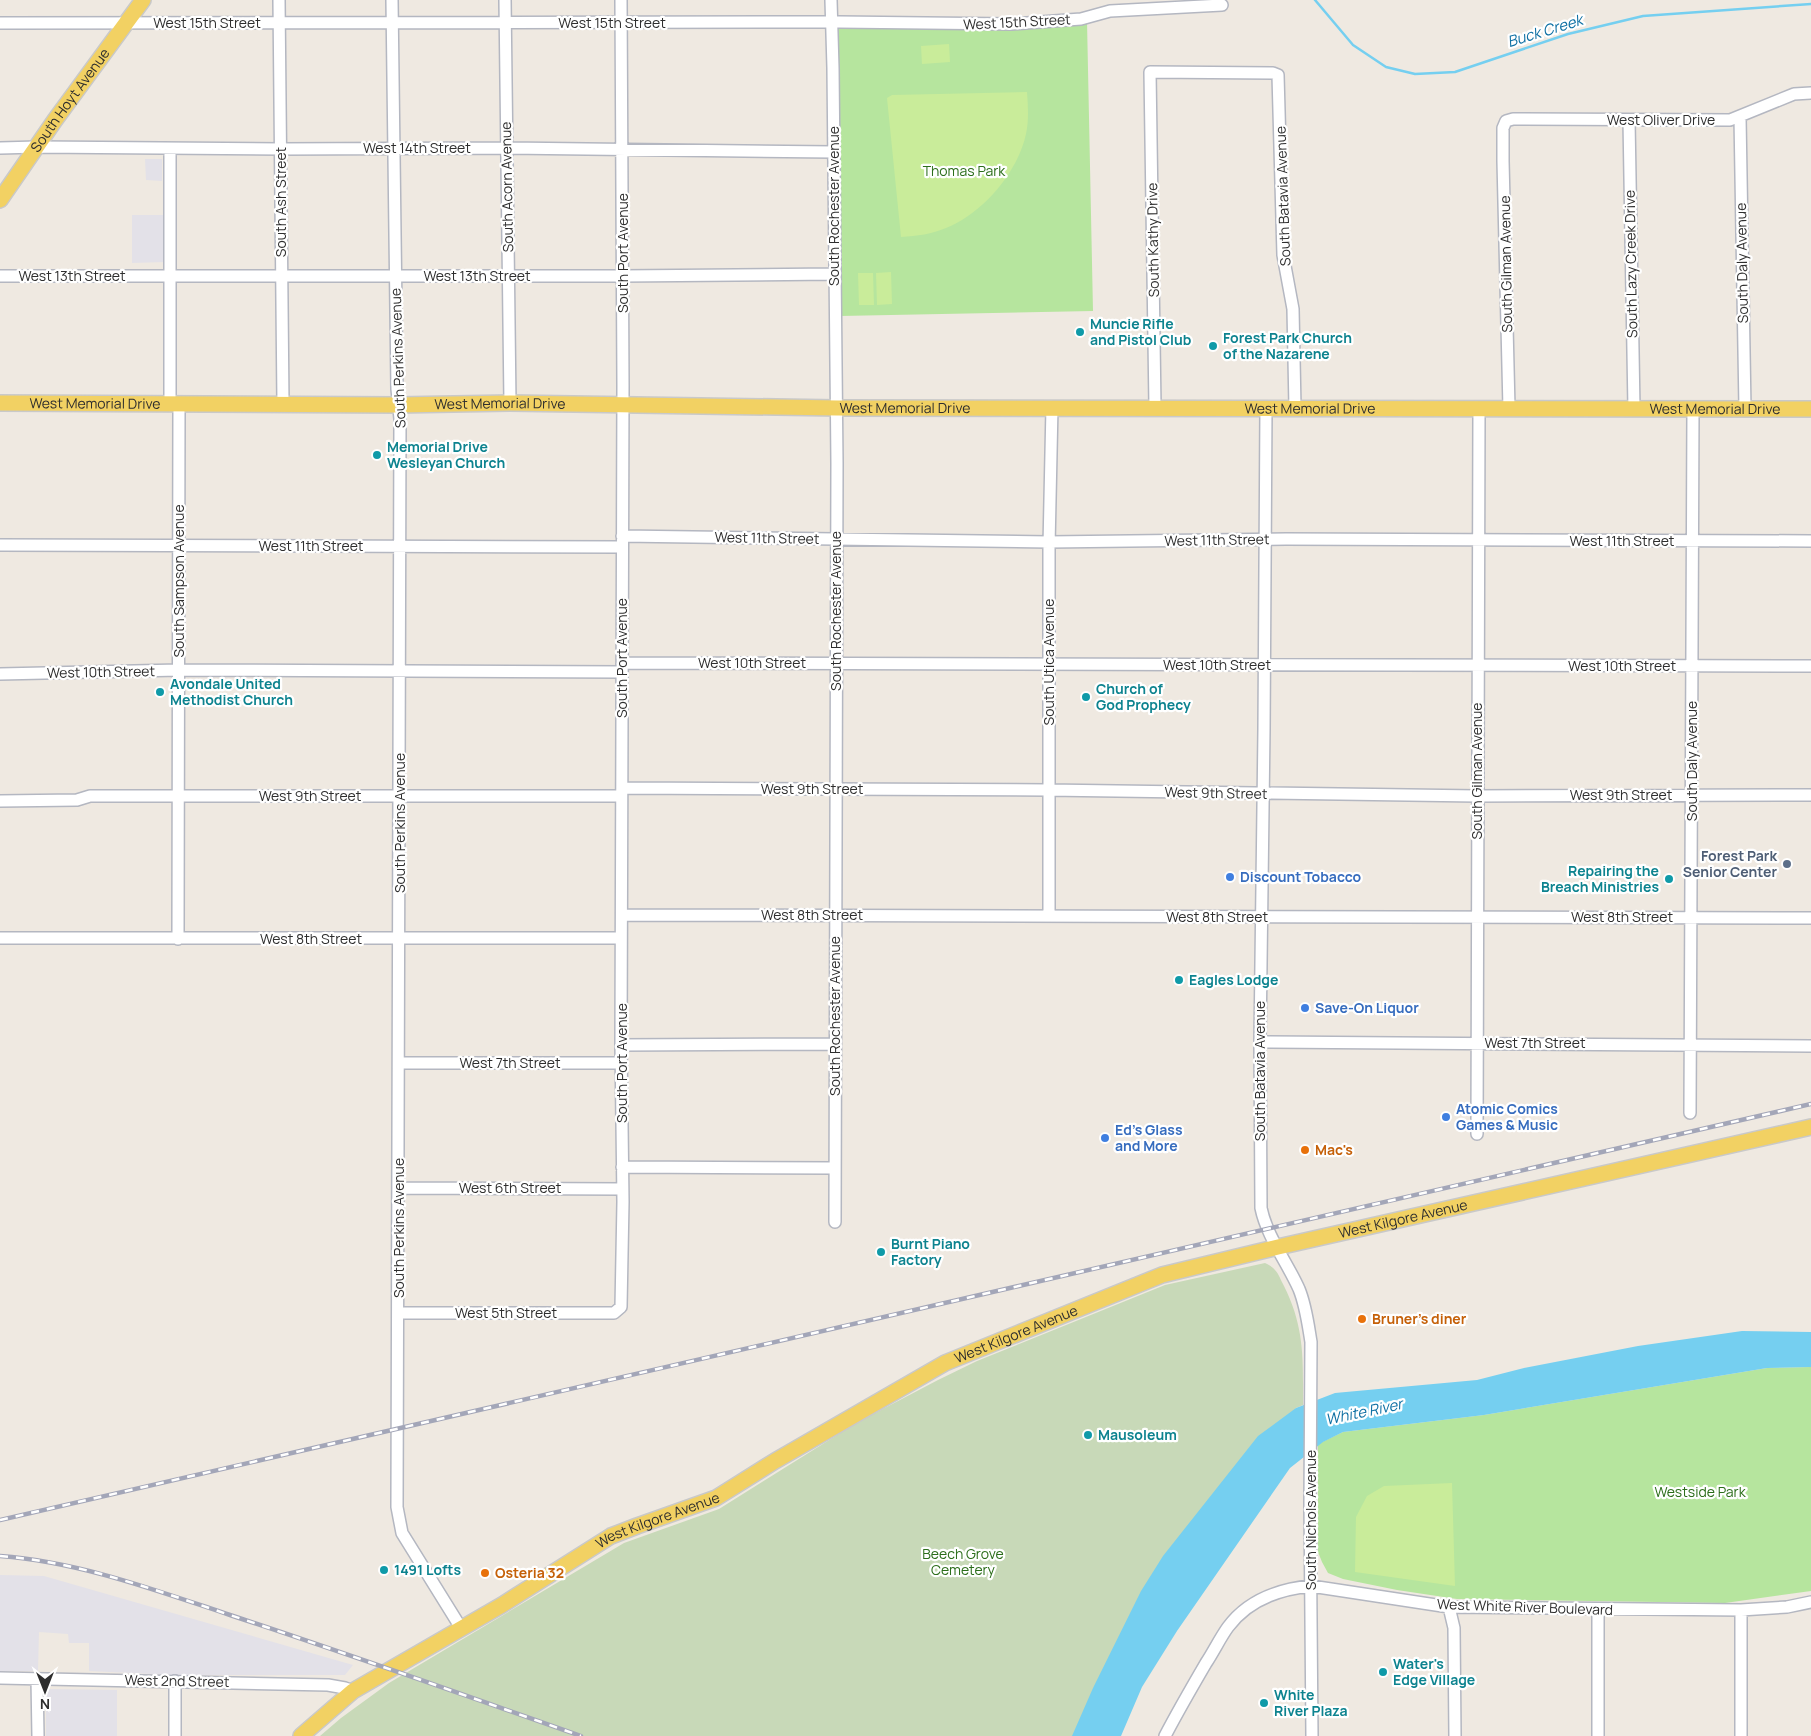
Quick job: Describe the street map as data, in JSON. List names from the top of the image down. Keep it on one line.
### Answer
{"streets":{"main road":["South Hoyt Avenue","West Memorial Drive","West Kilgore Avenue"],"street":["West 15th Street","West Oliver Drive","West 14th Street","South Acorn Avenue","South Batavia Avenue","South Ash Street","South Rochester Avenue","South Kathy Drive","South Port Avenue","South Daly Avenue","South Gilman Avenue","South Lazy Creek Drive","West 13th Street","South Perkins Avenue","West 11th Street","South Sampson Avenue","South Utica Avenue","West 10th Street","West 9th Street","West 8th Street","West 7th Street","West 6th Street","West 5th Street","South Nichols Avenue","West White River Boulevard","West 2nd Street"]},"crossings":[["West 15th Street","South Hoyt Avenue"],["West 15th Street","South Acorn Avenue"],["West 15th Street","South Ash Street"],["West 15th Street","South Rochester Avenue"],["West 15th Street","South Port Avenue"],["West 15th Street","South Perkins Avenue"],["South Hoyt Avenue","West 14th Street"],["West Oliver Drive","South Daly Avenue"],["West Oliver Drive","South Gilman Avenue"],["West Oliver Drive","South Lazy Creek Drive"],["West 14th Street","South Acorn Avenue"],["West 14th Street","South Ash Street"],["West 14th Street","South Rochester Avenue"],["West 14th Street","South Port Avenue"],["West 14th Street","South Perkins Avenue"],["West 14th Street","South Sampson Avenue"],["South Acorn Avenue","West 13th Street"],["South Acorn Avenue","West Memorial Drive"],["South Batavia Avenue","South Kathy Drive"],["South Batavia Avenue","West Memorial Drive"],["South Batavia Avenue","West 11th Street"],["South Batavia Avenue","West 10th Street"],["South Batavia Avenue","West 9th Street"],["South Batavia Avenue","West 8th Street"],["South Batavia Avenue","West 7th Street"],["South Batavia Avenue","South Nichols Avenue"],["South Ash Street","West 13th Street"],["South Ash Street","West Memorial Drive"],["South Rochester Avenue","West 13th Street"],["South Rochester Avenue","West Memorial Drive"],["South Rochester Avenue","West 11th Street"],["South Rochester Avenue","West 10th Street"],["South Rochester Avenue","West 9th Street"],["South Rochester Avenue","West 8th Street"],["South Kathy Drive","West Memorial Drive"],["South Port Avenue","West 13th Street"],["South Port Avenue","West Memorial Drive"],["South Port Avenue","West 11th Street"],["South Port Avenue","West 10th Street"],["South Port Avenue","West 9th Street"],["South Port Avenue","West 8th Street"],["South Port Avenue","West 7th Street"],["South Port Avenue","West 6th Street"],["South Port Avenue","West 5th Street"],["South Daly Avenue","West Memorial Drive"],["South Daly Avenue","West 11th Street"],["South Daly Avenue","West 10th Street"],["South Daly Avenue","West 9th Street"],["South Daly Avenue","West 8th Street"],["South Daly Avenue","West 7th Street"],["South Gilman Avenue","West Memorial Drive"],["South Gilman Avenue","West 11th Street"],["South Gilman Avenue","West 10th Street"],["South Gilman Avenue","West 9th Street"],["South Gilman Avenue","West 8th Street"],["South Gilman Avenue","West 7th Street"],["South Lazy Creek Drive","West Memorial Drive"],["West 13th Street","South Perkins Avenue"],["West 13th Street","South Sampson Avenue"],["South Perkins Avenue","West Memorial Drive"],["South Perkins Avenue","West 11th Street"],["South Perkins Avenue","West 10th Street"],["South Perkins Avenue","West 9th Street"],["South Perkins Avenue","West 8th Street"],["South Perkins Avenue","West 7th Street"],["South Perkins Avenue","West 6th Street"],["South Perkins Avenue","West Kilgore Avenue"],["South Perkins Avenue","West 5th Street"],["West Memorial Drive","South Sampson Avenue"],["West Memorial Drive","South Utica Avenue"],["West 11th Street","South Sampson Avenue"],["West 11th Street","South Utica Avenue"],["South Sampson Avenue","West 10th Street"],["South Sampson Avenue","West 9th Street"],["South Sampson Avenue","West 8th Street"],["South Utica Avenue","West 10th Street"],["South Utica Avenue","West 9th Street"],["South Utica Avenue","West 8th Street"],["West Kilgore Avenue","South Nichols Avenue"],["West Kilgore Avenue","West 2nd Street"],["South Nichols Avenue","West White River Boulevard"]],"water":["Buck Creek","White River"],"parks":["Thomas Park","Westside Park","Beech Grove Cemetery"],"places":["Muncie Rifle and Pistol Club","Forest Park Church of the Nazarene","Memorial Drive Wesleyan Church","Avondale United Methodist Church","Church of God Prophecy","Forest Park Senior Center","Discount Tobacco","Repairing the Breach Ministries","Eagles Lodge","Save-On Liquor","Atomic Comics Games & Music","Ed's Glass and More","Mac's","Burnt Piano Factory","Bruner's diner","Mausoleum","1491 Lofts","Osteria 32","Water's Edge Village","White River Plaza"],"north":"bottom"}
